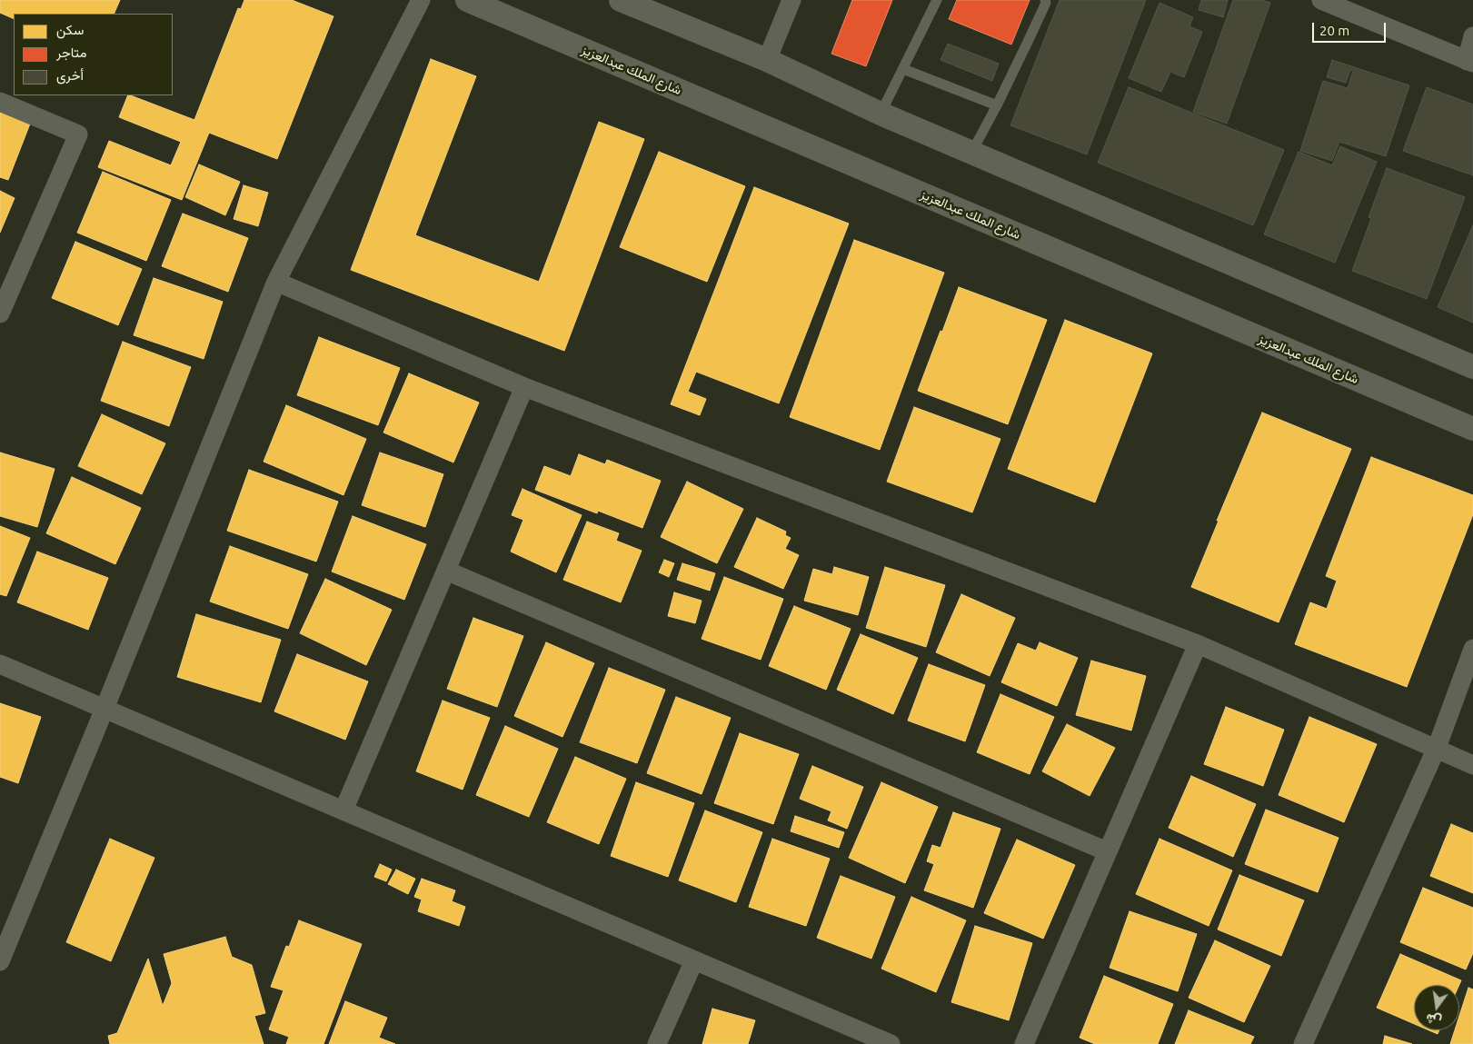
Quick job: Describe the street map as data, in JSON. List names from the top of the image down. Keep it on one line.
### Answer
{"streets":{"street":["شارع الملك عبدالعزيز"]},"legend":["سكن","متاجر","أخرى"],"scale_bar":"20 m","north":"bottom"}
